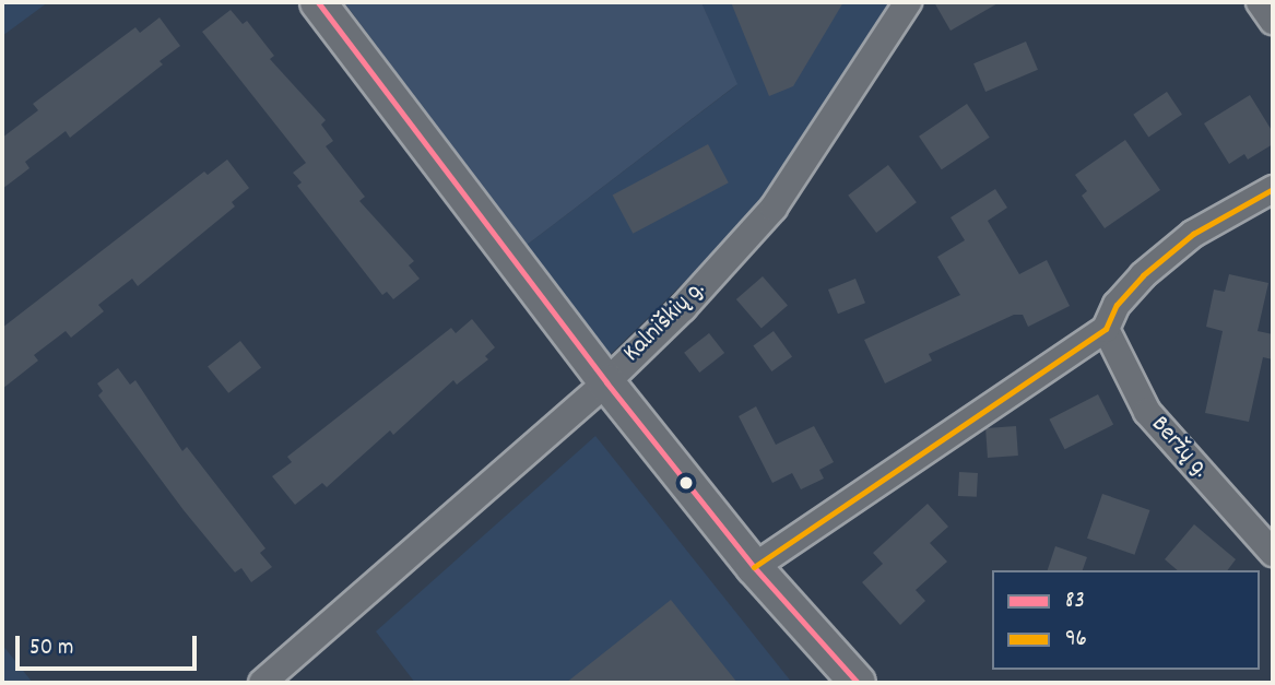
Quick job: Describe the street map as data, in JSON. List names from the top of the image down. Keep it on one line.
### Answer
{"streets":{"street":["Kalniškių g.","Beržų g."]},"lines":["transit line 83","transit line 96"],"legend":["83","96"],"scale_bar":"50 m"}
